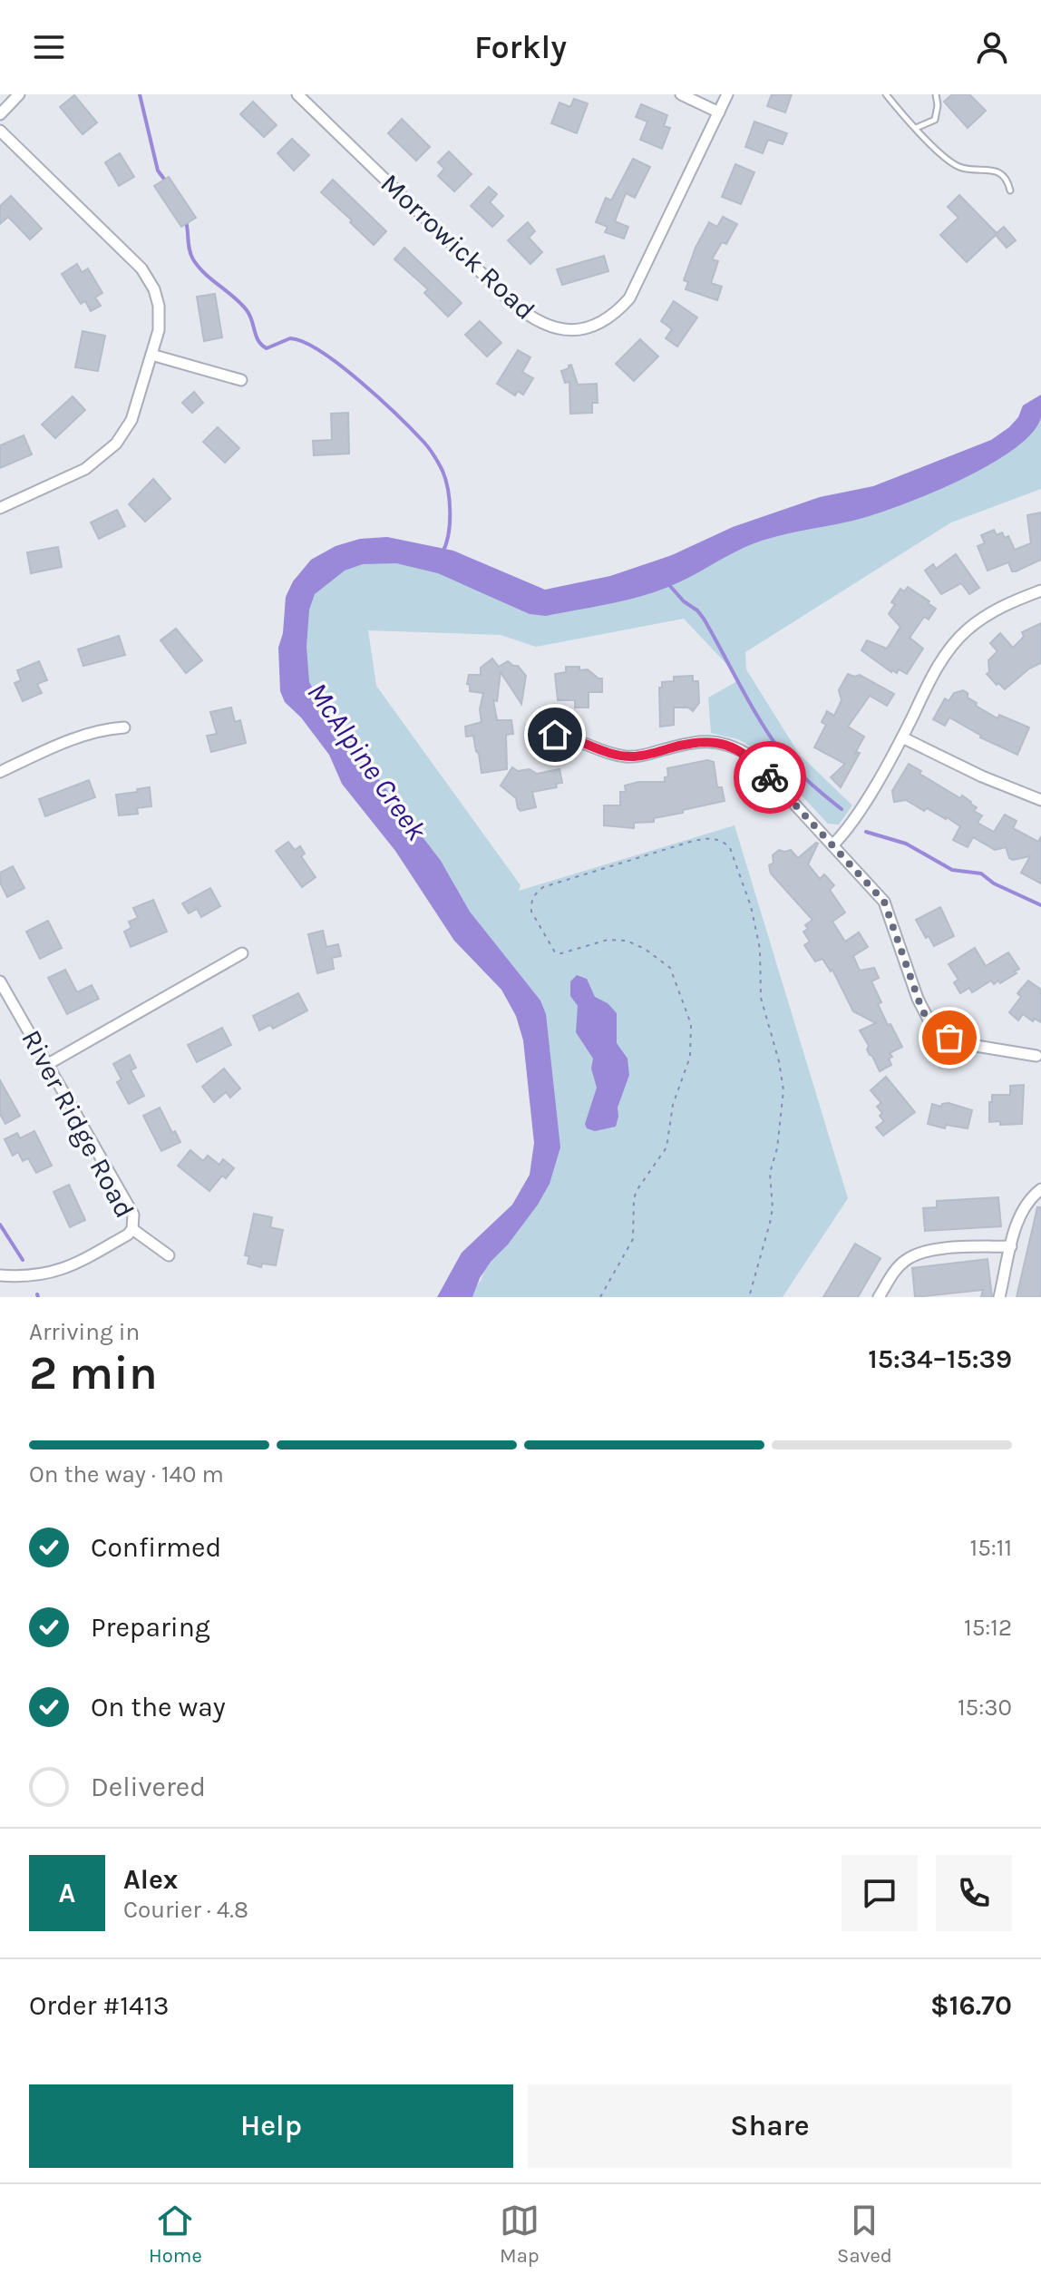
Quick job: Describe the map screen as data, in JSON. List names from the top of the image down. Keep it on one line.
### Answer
{"streets":{"street":["Morrowick Road","River Ridge Road"]},"water":["McAlpine Creek"],"page":{"header":"Forkly","heading":["2 min","Arriving in","15:34–15:39"],"panel":["Alex","Courier · 4.8","Order #1413","$16.70"],"bar":"On the way · 140 m","list":[["Confirmed","15:11"],["Preparing","15:12"],["On the way","15:30"],"Delivered"],"round":"A","buttons":["Help","Share"],"tabs":["Home","Map","Saved"]}}
